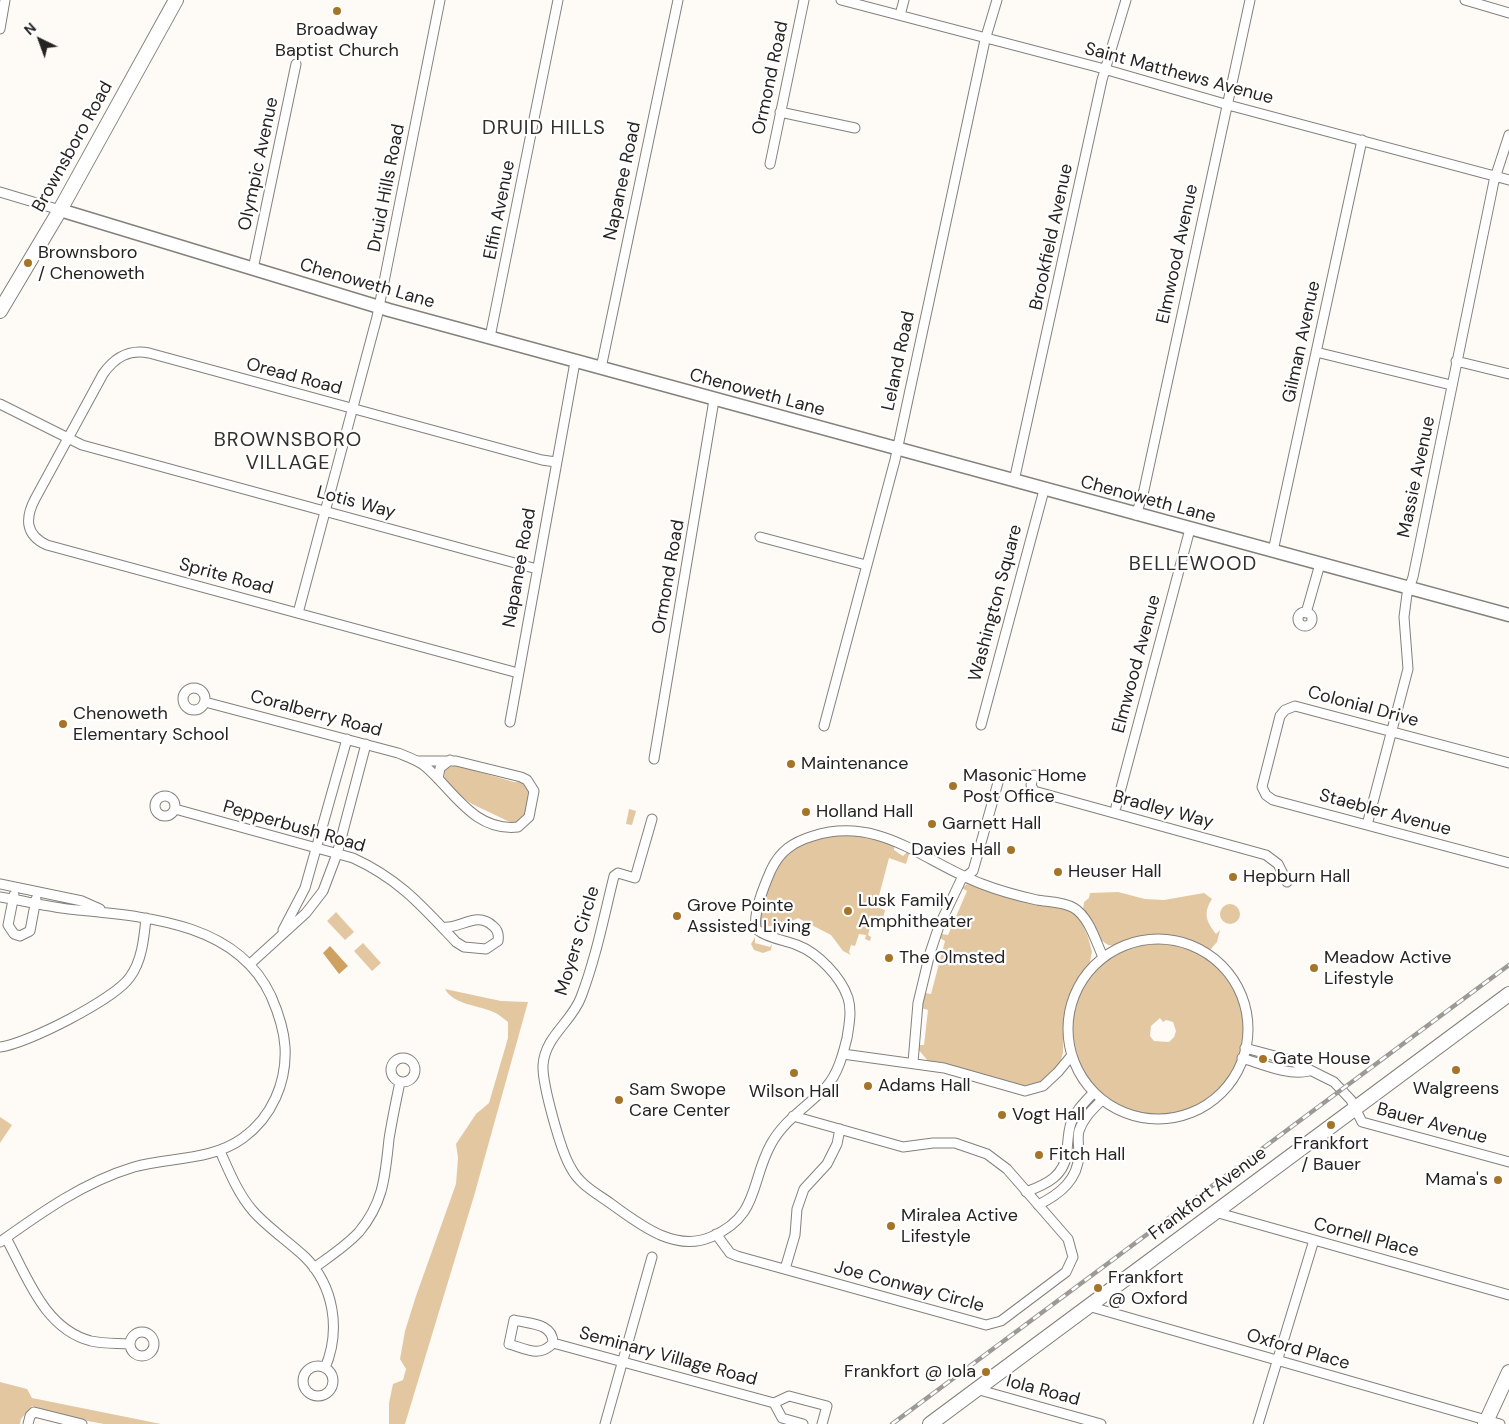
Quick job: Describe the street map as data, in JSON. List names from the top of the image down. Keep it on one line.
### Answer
{"streets":{"main road":["Brownsboro Road","Chenoweth Lane","Frankfort Avenue"],"street":["Saint Matthews Avenue","Ormond Road","Olympic Avenue","Napanee Road","Druid Hills Road","Elfin Avenue","Brookfield Avenue","Elmwood Avenue","Gilman Avenue","Leland Road","Oread Road","Massie Avenue","Lotis Way","Sprite Road","Washington Square","Colonial Drive","Coralberry Road","Bradley Way","Staebler Avenue","Pepperbush Road","Moyers Circle","Bauer Avenue","Cornell Place","Joe Conway Circle","Oxford Place","Seminary Village Road","Iola Road"]},"crossings":[["Saint Matthews Avenue","Brookfield Avenue"],["Saint Matthews Avenue","Elmwood Avenue"],["Saint Matthews Avenue","Gilman Avenue"],["Saint Matthews Avenue","Leland Road"],["Saint Matthews Avenue","Massie Avenue"],["Ormond Road","Chenoweth Lane"],["Brownsboro Road","Chenoweth Lane"],["Olympic Avenue","Chenoweth Lane"],["Napanee Road","Chenoweth Lane"],["Napanee Road","Oread Road"],["Napanee Road","Lotis Way"],["Napanee Road","Sprite Road"],["Druid Hills Road","Chenoweth Lane"],["Druid Hills Road","Oread Road"],["Druid Hills Road","Lotis Way"],["Druid Hills Road","Sprite Road"],["Elfin Avenue","Chenoweth Lane"],["Brookfield Avenue","Chenoweth Lane"],["Elmwood Avenue","Chenoweth Lane"],["Chenoweth Lane","Gilman Avenue"],["Chenoweth Lane","Leland Road"],["Chenoweth Lane","Massie Avenue"],["Chenoweth Lane","Washington Square"],["Oread Road","Lotis Way"],["Oread Road","Sprite Road"],["Massie Avenue","Colonial Drive"],["Massie Avenue","Staebler Avenue"],["Lotis Way","Sprite Road"],["Colonial Drive","Staebler Avenue"],["Moyers Circle","Joe Conway Circle"],["Bauer Avenue","Frankfort Avenue"],["Frankfort Avenue","Cornell Place"],["Frankfort Avenue","Oxford Place"],["Frankfort Avenue","Iola Road"]],"districts":["DRUID HILLS","BROWNSBORO VILLAGE","BELLEWOOD"],"places":["Broadway Baptist Church","Brownsboro / Chenoweth","Chenoweth Elementary School","Maintenance","Masonic Home Post Office","Holland Hall","Garnett Hall","Davies Hall","Heuser Hall","Hepburn Hall","Lusk Family Amphitheater","Grove Pointe Assisted Living","The Olmsted","Meadow Active Lifestyle","Gate House","Walgreens","Wilson Hall","Adams Hall","Sam Swope Care Center","Vogt Hall","Frankfort / Bauer","Fitch Hall","Mama's","Miralea Active Lifestyle","Frankfort @ Oxford","Frankfort @ Iola"],"north":"top left"}
